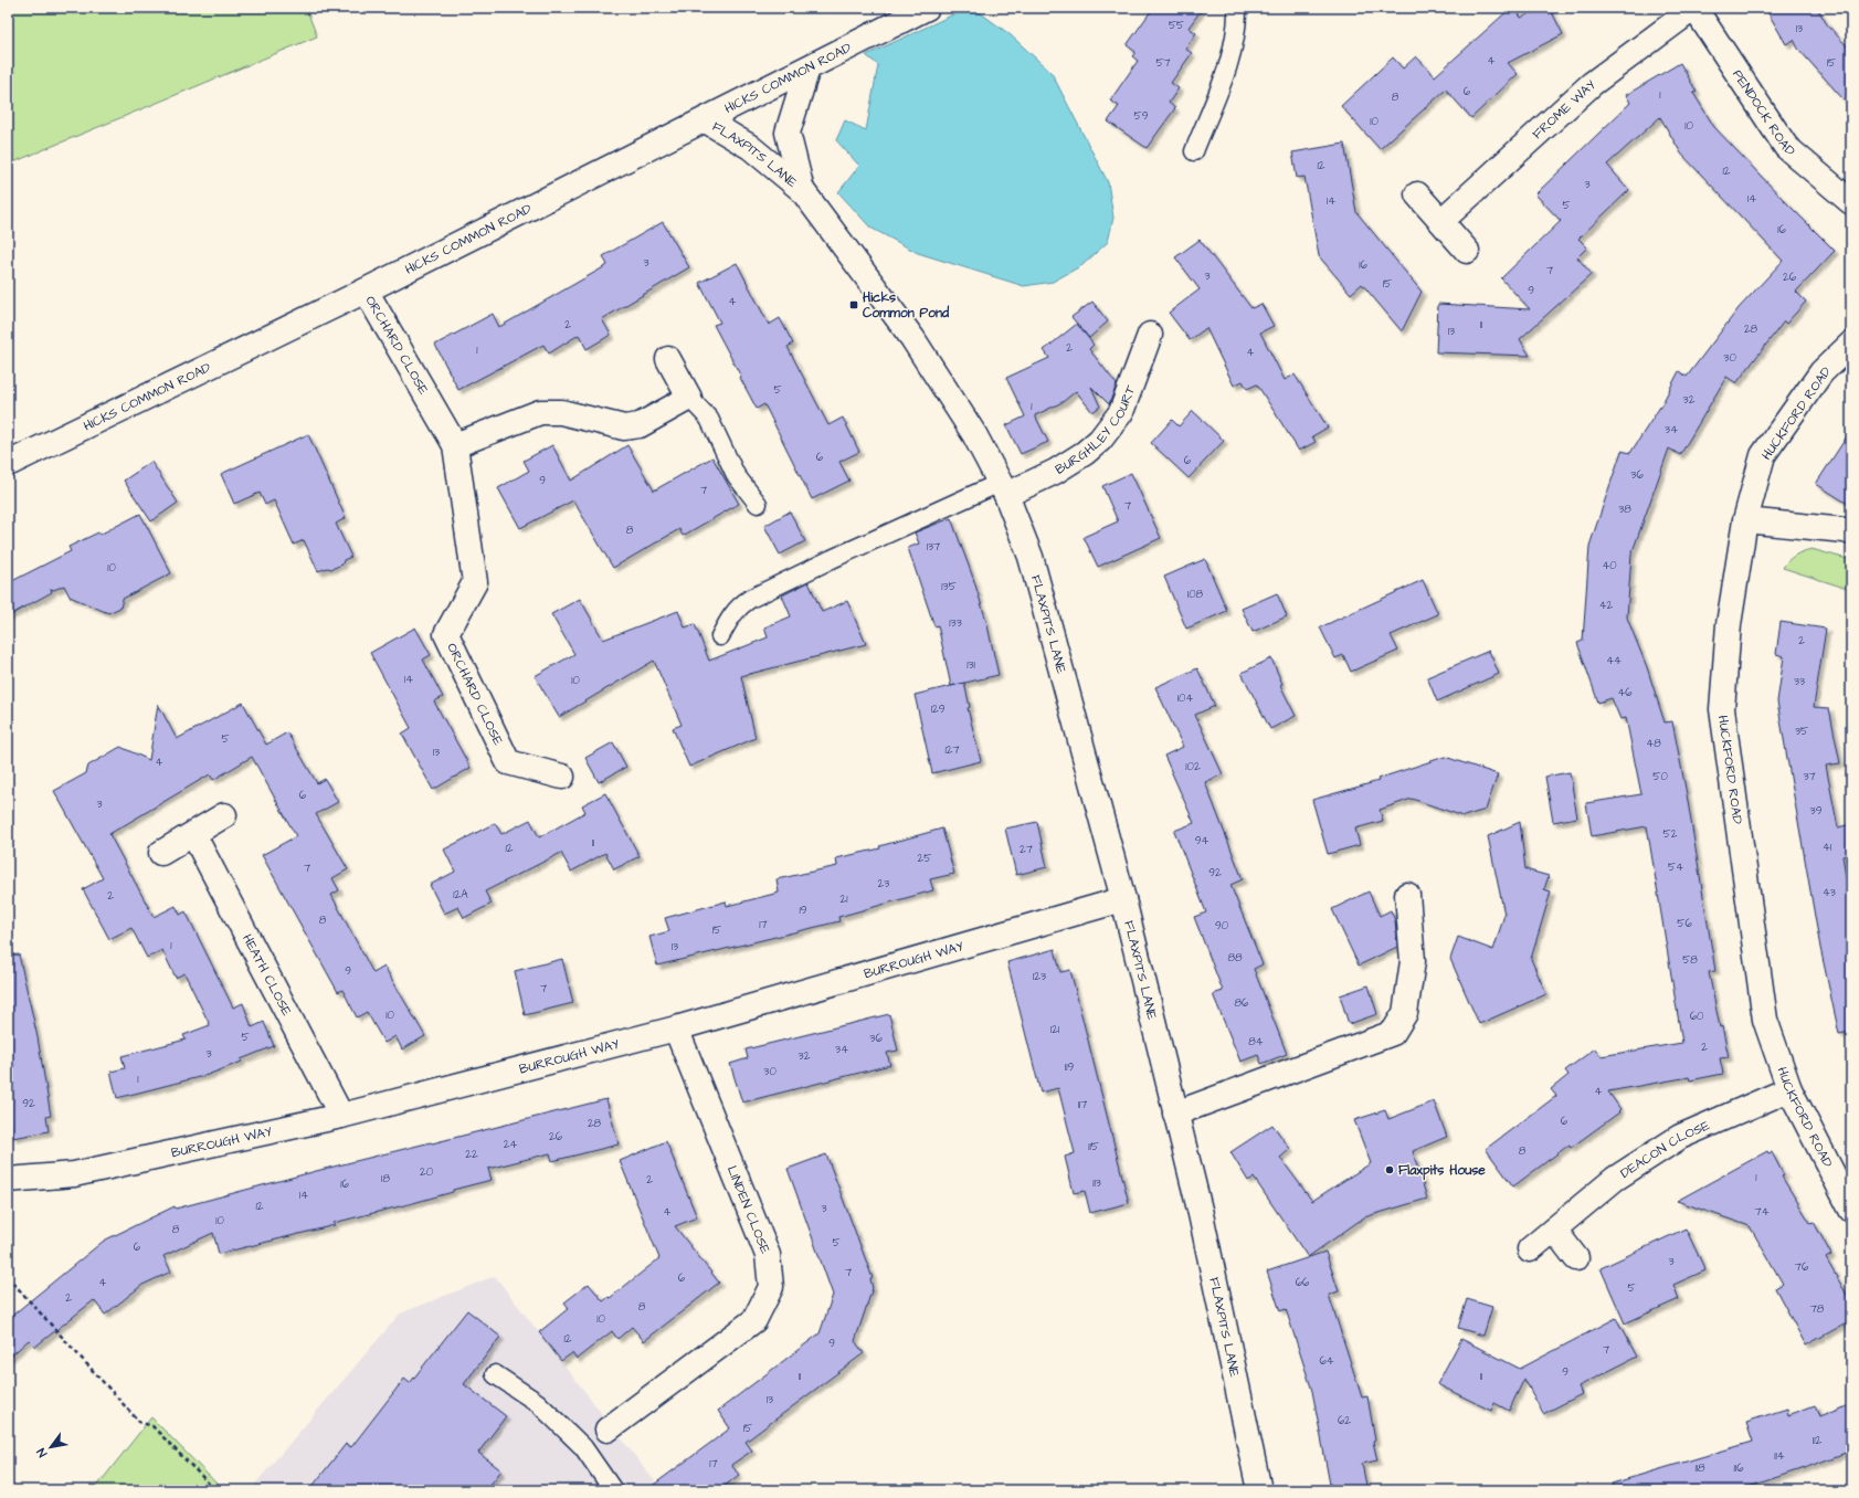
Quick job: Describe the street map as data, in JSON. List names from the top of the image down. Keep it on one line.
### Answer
{"streets":{"street":["HICKS COMMON ROAD","FROME WAY","PENDOCK ROAD","FLAXPITS LANE","ORCHARD CLOSE","HUCKFORD ROAD","BURGHLEY COURT","BURROUGH WAY","HEATH CLOSE","DEACON CLOSE","LINDEN CLOSE"]},"crossings":[["HICKS COMMON ROAD","FLAXPITS LANE"],["HICKS COMMON ROAD","ORCHARD CLOSE"],["FROME WAY","PENDOCK ROAD"],["FLAXPITS LANE","BURGHLEY COURT"],["FLAXPITS LANE","BURROUGH WAY"],["HUCKFORD ROAD","DEACON CLOSE"],["BURROUGH WAY","HEATH CLOSE"],["BURROUGH WAY","LINDEN CLOSE"]],"places":{"transit":["Hicks Common Pond"],"other":["Flaxpits House"]},"house_numbers":["55","13","4","57","15","6","1","8","59","10","10","12","12","3","14","14","5","16","3","16","7","3","26","15","9","4","2","11","28","13","2","1","4","30","5","32","1","34","6","6","36","9","7","7","38","8","137","40","10","135","108","42","133","2","44","131","14","10","33","46","104","129","35","5","48","127","13","4","102","50","37","6","3","39","52","94","11","41","12","27","25","54","7","92","23","43","12A","2","21","19","8","56","17","90","15","1","13","88","58","9","123","7","86","10","60","121","5","36","84","2","34","3","32","119","30","1","4","92","117","6","28","26","24","115","8","22","20","1","18","2","113","16","14","12","3","4","74","10","8","5","6","3","76","7","6","4","66","5","2","8","78","10","12","9","7","64","9","11","11","13","62","15","112","114","17","118","116"],"north":"bottom left"}
